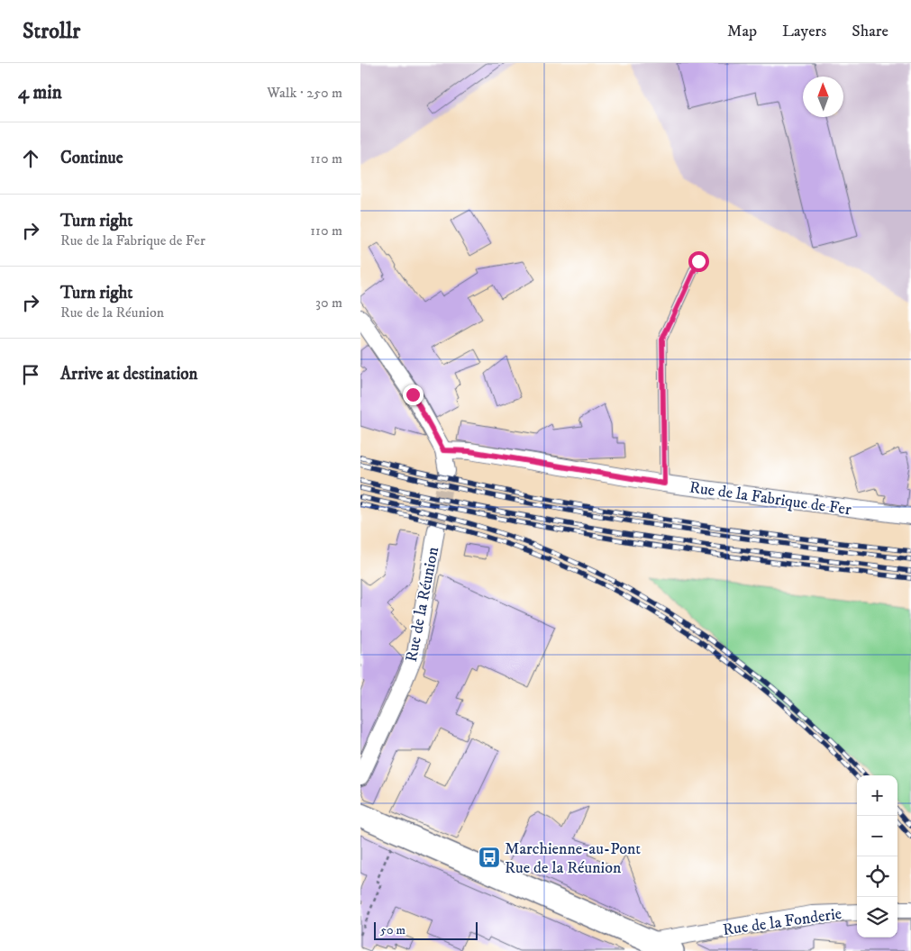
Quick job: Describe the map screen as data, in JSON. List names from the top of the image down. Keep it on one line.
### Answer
{"streets":{"street":["Rue de la Fabrique de Fer","Rue de la Réunion","Rue de la Fonderie"]},"places":{"bus stop":["Marchienne-au-Pont Rue de la Réunion"]},"scale_bar":"50 m","north":"top","page":{"header":"Strollr","nav":["Map","Layers","Share"],"heading":["4 min","Walk · 250 m"],"list":[["Continue","110 m"],["Turn right","Rue de la Fabrique de Fer","110 m"],["Turn right","Rue de la Réunion","30 m"],"Arrive at destination"],"map_buttons":["+","−"],"scale":"50 m"}}
